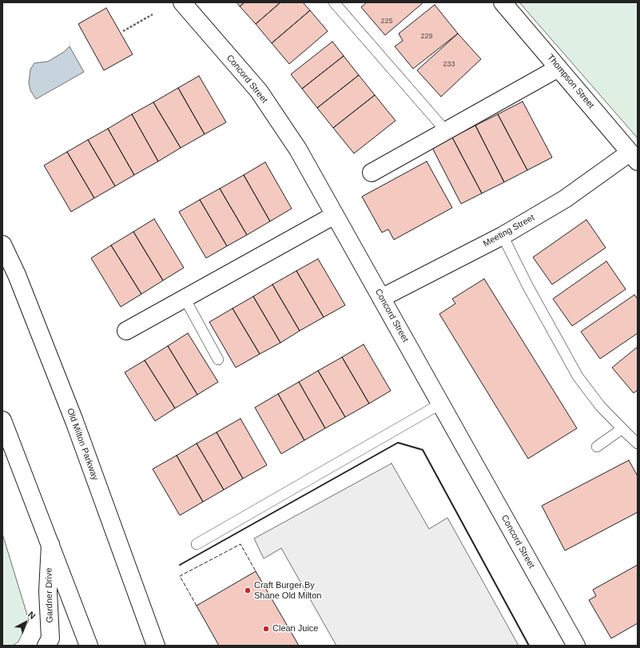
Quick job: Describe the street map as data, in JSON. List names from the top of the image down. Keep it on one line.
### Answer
{"streets":{"main road":["Concord Street","Thompson Street","Meeting Street","Old Milton Parkway","Gardner Drive"]},"crossings":[["Concord Street","Meeting Street"],["Thompson Street","Meeting Street"]],"places":["Craft Burger By Shane Old Milton","Clean Juice"],"house_numbers":["225","229","233"],"north":"top right"}
